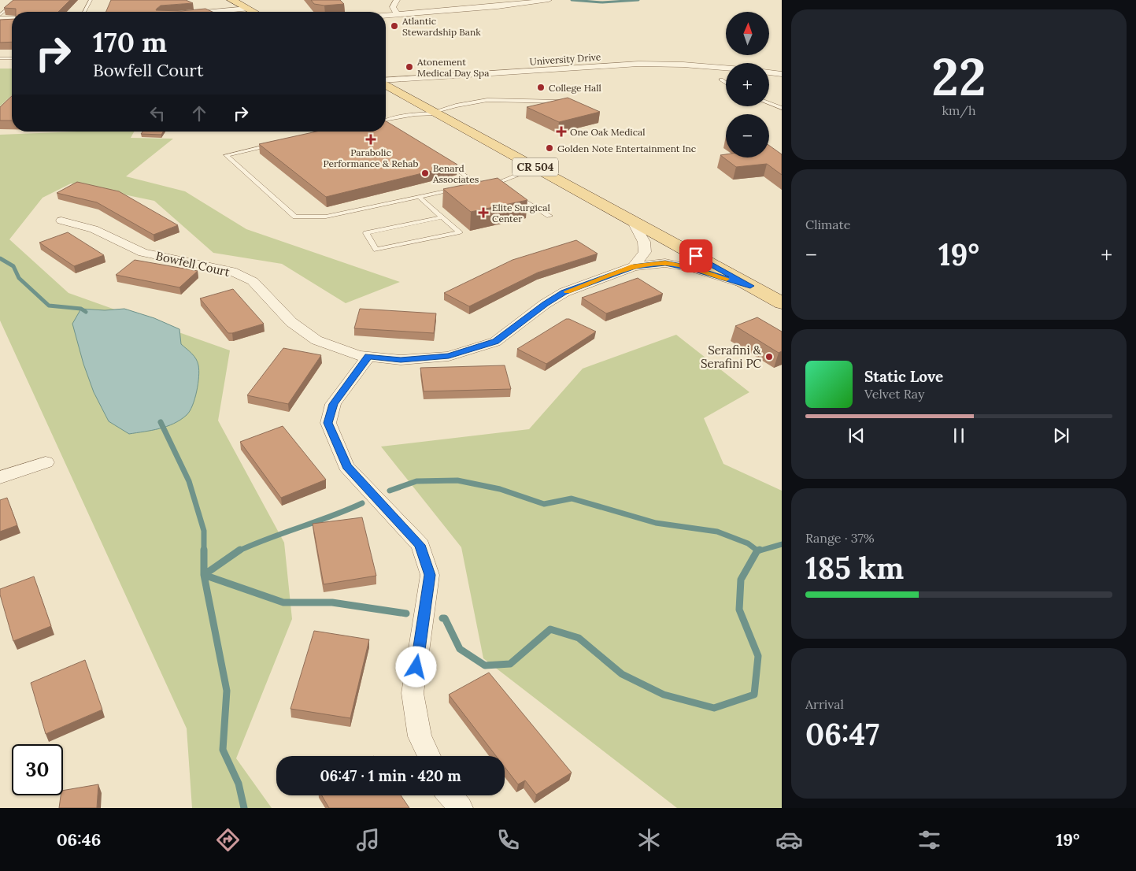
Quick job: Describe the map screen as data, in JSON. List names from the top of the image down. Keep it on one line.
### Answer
{"streets":{"main road":["CR 504"],"street":["University Drive","Bowfell Court"]},"crossings":[["CR 504","Bowfell Court"]],"places":{"other":["Atlantic Stewardship Bank","Atonement Medical Day Spa","College Hall","Golden Note Entertainment Inc","Benard Associates","Serafini & Serafini PC"],"health":["One Oak Medical","Parabolic Performance & Rehab","Elite Surgical Center"]},"north":"top","page":{"tile":[["22","km/h"],"Climate",["Range · 37%","185 km"],["Arrival","06:47"]],"map_buttons":["+","−"],"turn":["170 m","Bowfell Court"],"heat":["−","19°","+"],"song":["Static Love","Velvet Ray"],"limit":"30","trip":"06:47 · 1 min · 420 m","tabs":["06:46","19°"]}}
